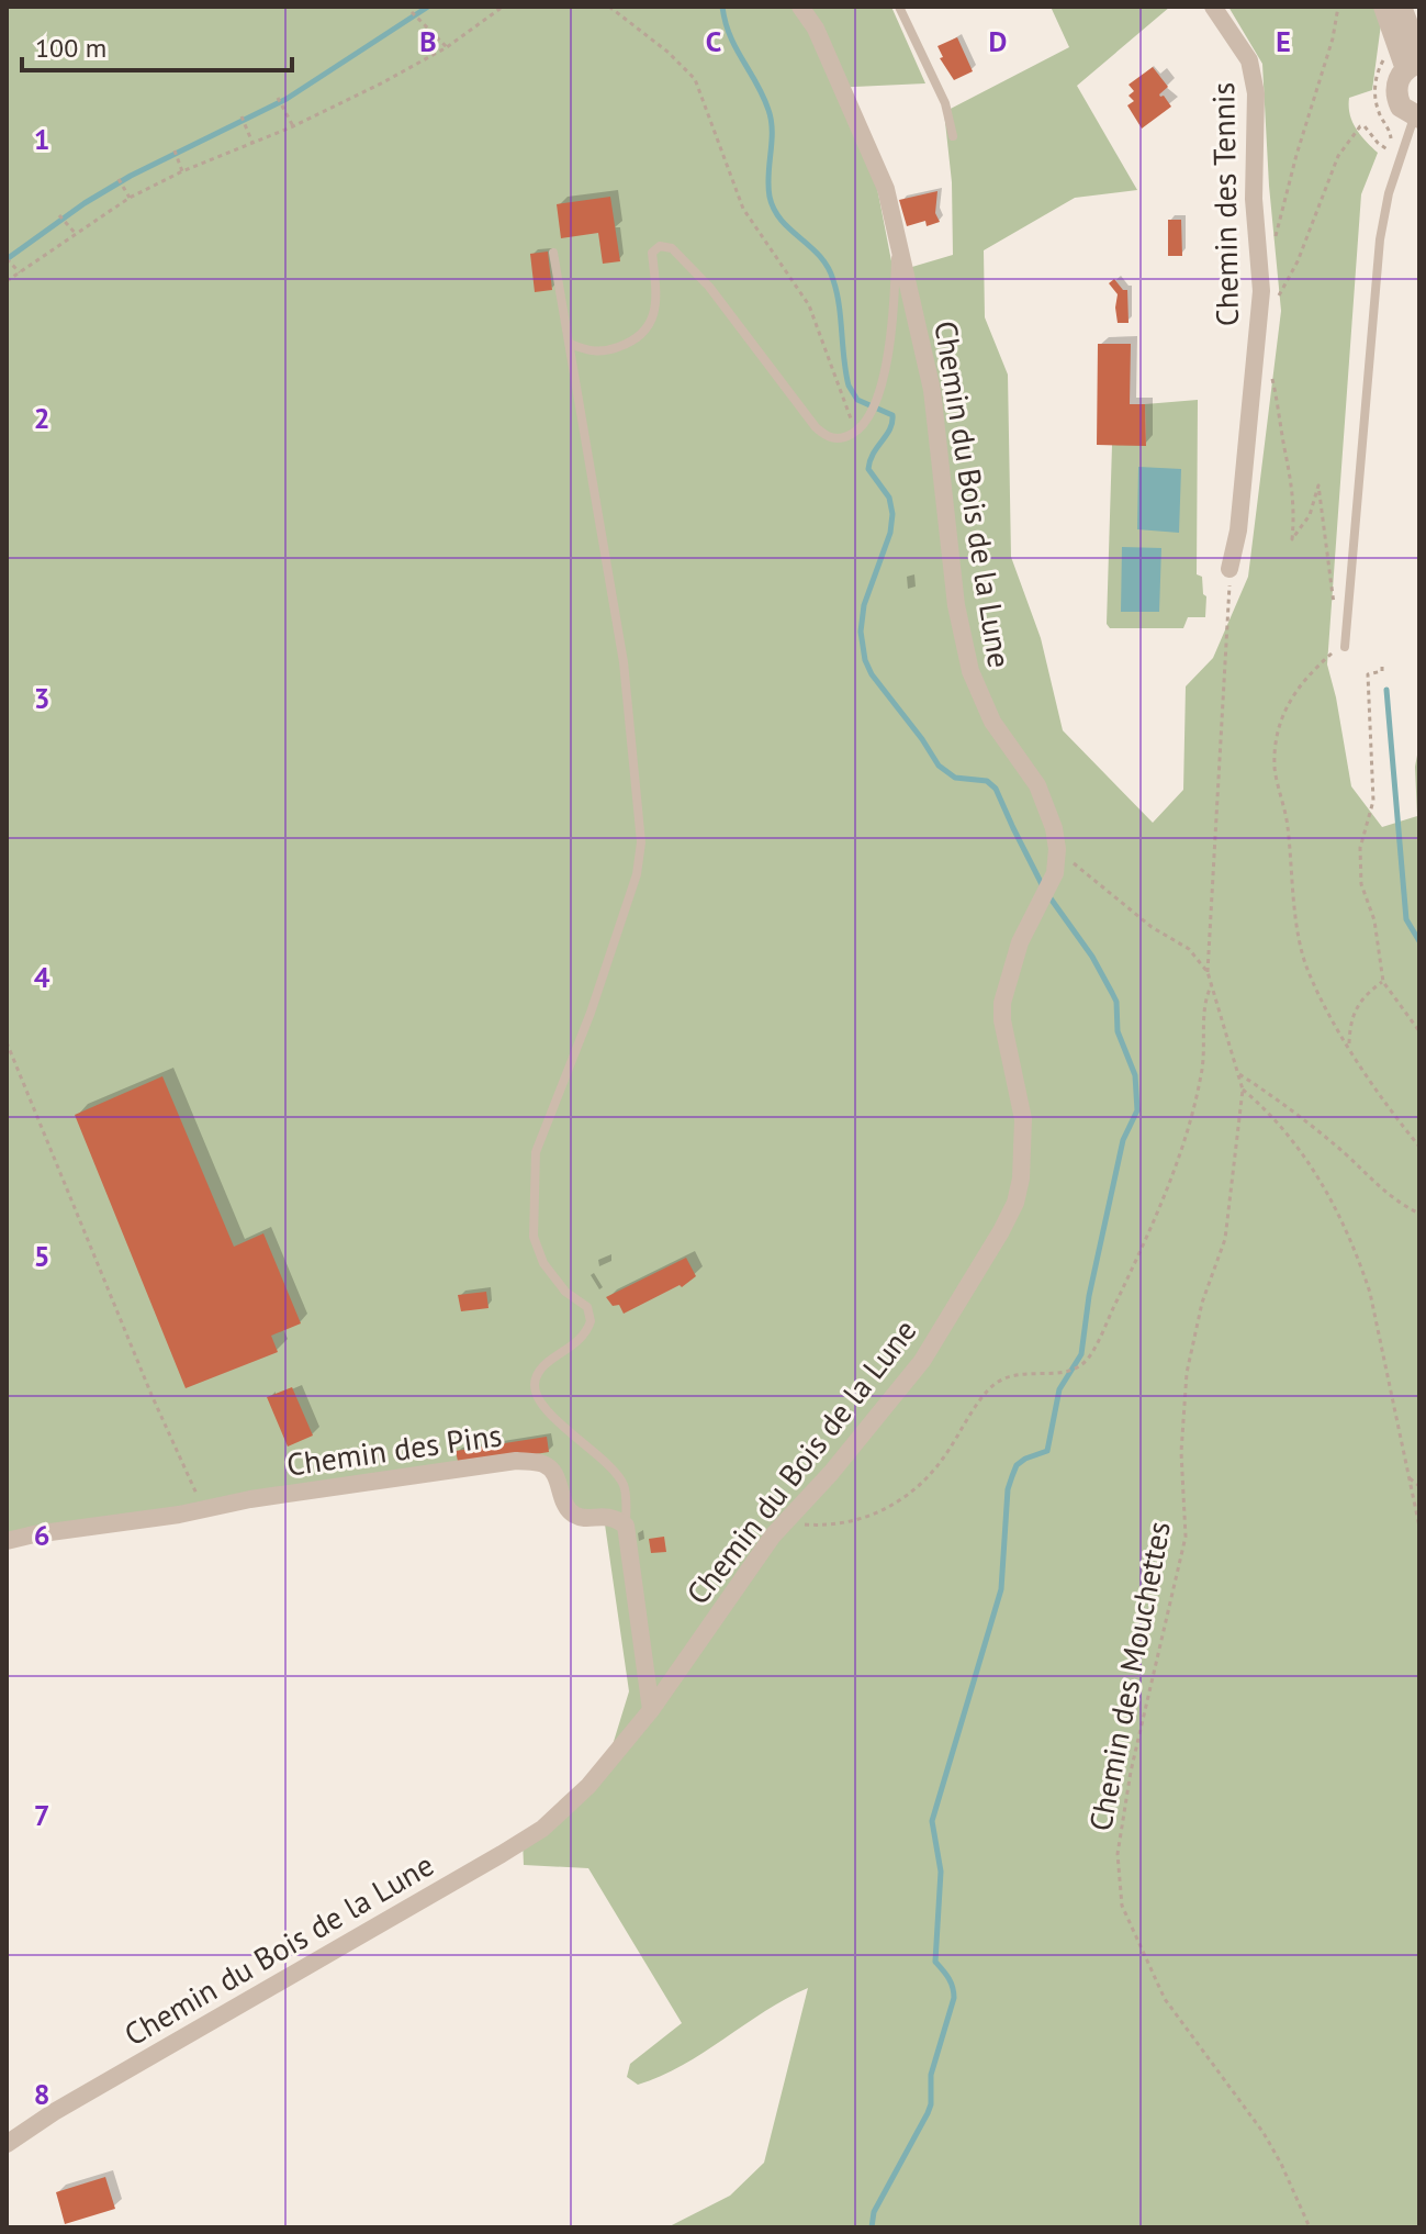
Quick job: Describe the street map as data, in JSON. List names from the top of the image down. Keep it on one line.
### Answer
{"streets":{"street":["Chemin des Tennis","Chemin du Bois de la Lune","Chemin des Pins"],"path":["Chemin des Mouchettes"]},"crossings":[["Chemin du Bois de la Lune","Chemin des Mouchettes"]],"scale_bar":"100 m","grid":{"columns":["B","C","D","E"],"rows":["1","2","3","4","5","6","7","8"]}}
